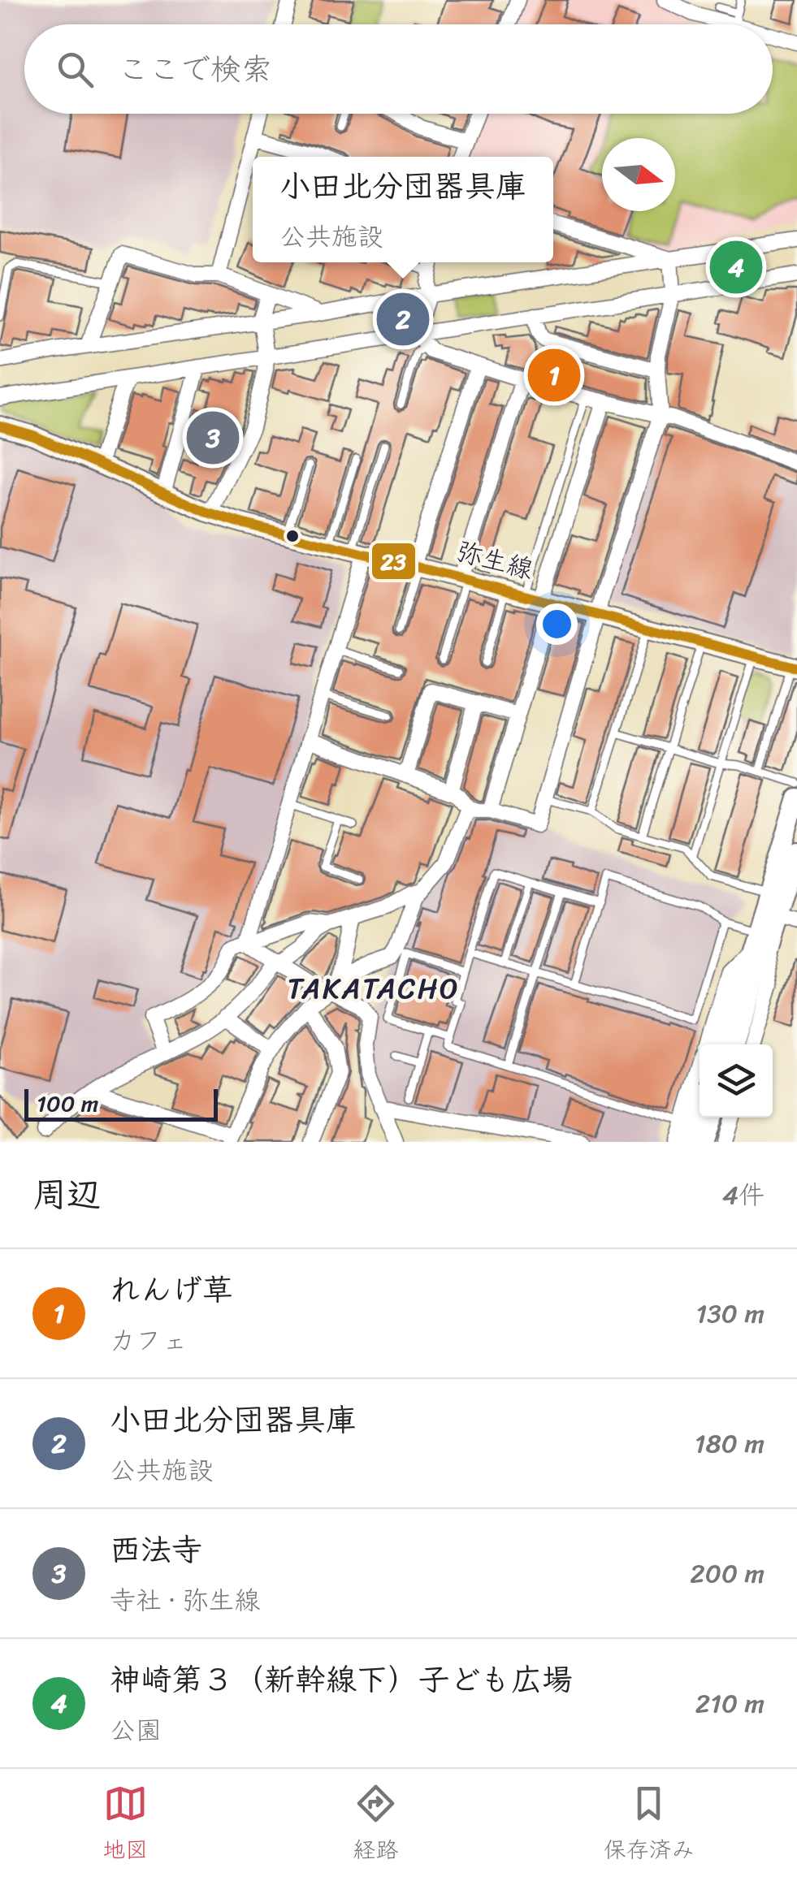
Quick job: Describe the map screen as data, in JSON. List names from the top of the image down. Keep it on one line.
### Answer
{"streets":{"street":["弥生線"]},"districts":["TAKATACHO"],"lines":["transit line 23"],"scale_bar":"100 m","north":"right","page":{"search":"ここで検索","popup":["小田北分団器具庫","公共施設"],"pins":["4","2","1","3"],"scale":"100 m","heading":["周辺","4件"],"list":[{"mark":"1","name":"れんげ草","note":"カフェ","value":"130 m"},{"mark":"2","name":"小田北分団器具庫","note":"公共施設","value":"180 m"},{"mark":"3","name":"西法寺","note":"寺社 · 弥生線","value":"200 m"},{"mark":"4","name":"神崎第３（新幹線下）子ども広場","note":"公園","value":"210 m"}],"nav":["地図","経路","保存済み"]}}
